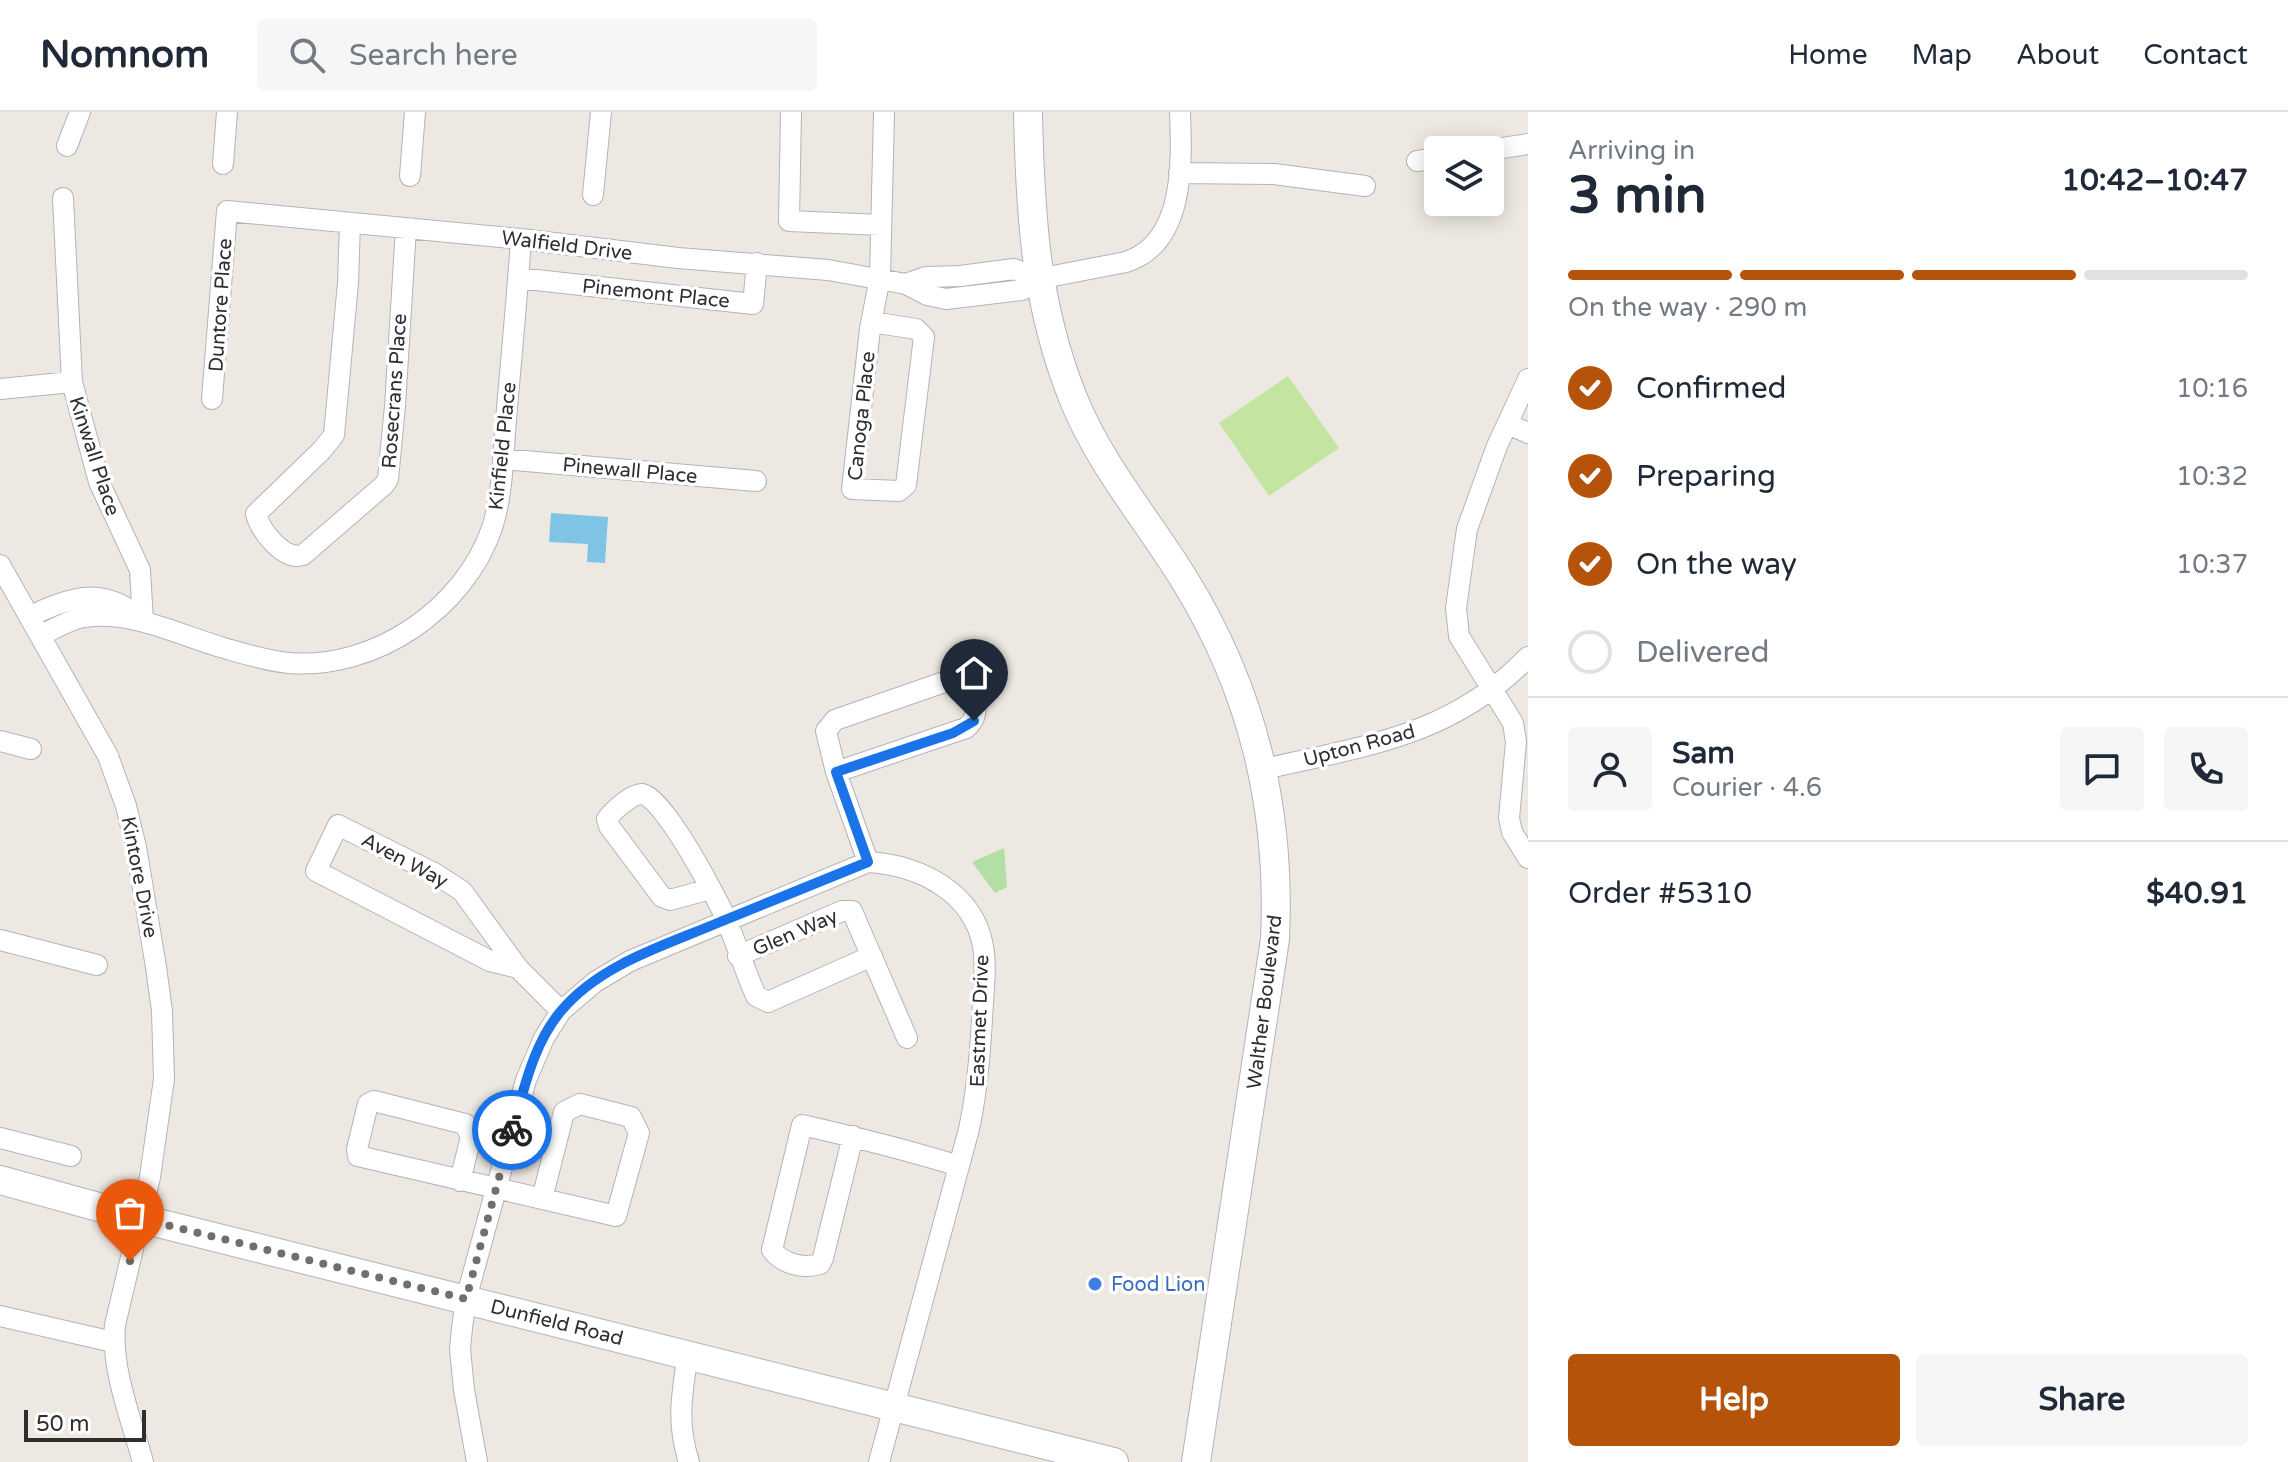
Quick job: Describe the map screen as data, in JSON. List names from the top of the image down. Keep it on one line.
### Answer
{"streets":{"main road":["Walther Boulevard","Dunfield Road"],"street":["Walfield Drive","Pinemont Place","Duntore Place","Rosecrans Place","Canoga Place","Kinfield Place","Kinwall Place","Pinewall Place","Upton Road","Aven Way","Kintore Drive","Glen Way","Eastmet Drive"]},"crossings":[["Walfield Drive","Pinemont Place"],["Walfield Drive","Duntore Place"],["Walfield Drive","Rosecrans Place"],["Walfield Drive","Canoga Place"],["Walfield Drive","Kinfield Place"],["Walfield Drive","Walther Boulevard"],["Pinemont Place","Kinfield Place"],["Kinfield Place","Kinwall Place"],["Kinfield Place","Pinewall Place"],["Kinfield Place","Kintore Drive"],["Upton Road","Walther Boulevard"],["Kintore Drive","Dunfield Road"],["Eastmet Drive","Dunfield Road"]],"places":["Food Lion"],"scale_bar":"50 m","page":{"header":"Nomnom","search":"Search here","nav":["Home","Map","About","Contact"],"heading":["3 min","Arriving in","10:42–10:47"],"panel":["Sam","Courier · 4.6","Order #5310","$40.91"],"bar":"On the way · 290 m","list":[["Confirmed","10:16"],["Preparing","10:32"],["On the way","10:37"],"Delivered"],"buttons":["Help","Share"],"scale":"50 m"}}
